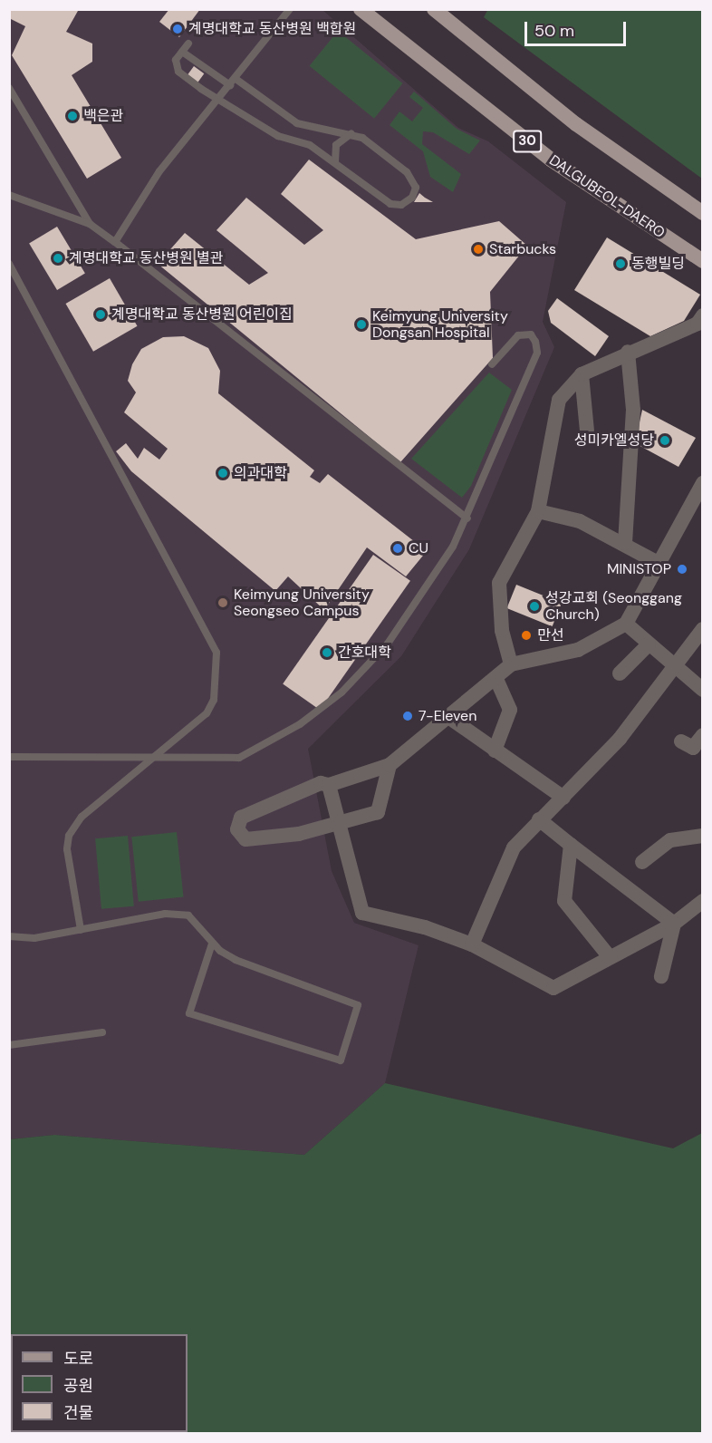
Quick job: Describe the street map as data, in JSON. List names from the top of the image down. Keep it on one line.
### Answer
{"streets":{"main road":["30","DALGUBEOL-DAERO"]},"places":["계명대학교 동산병원 백합원","백은관","Starbucks","계명대학교 동산병원 별관","동행빌딩","계명대학교 동산병원 어린이집","Keimyung University Dongsan Hospital","성미카엘성당","의과대학","CU","MINISTOP","Keimyung University Seongseo Campus","성강교회 (Seonggang Church)","만선","간호대학","7-Eleven"],"legend":["도로","공원","건물"],"scale_bar":"50 m"}
